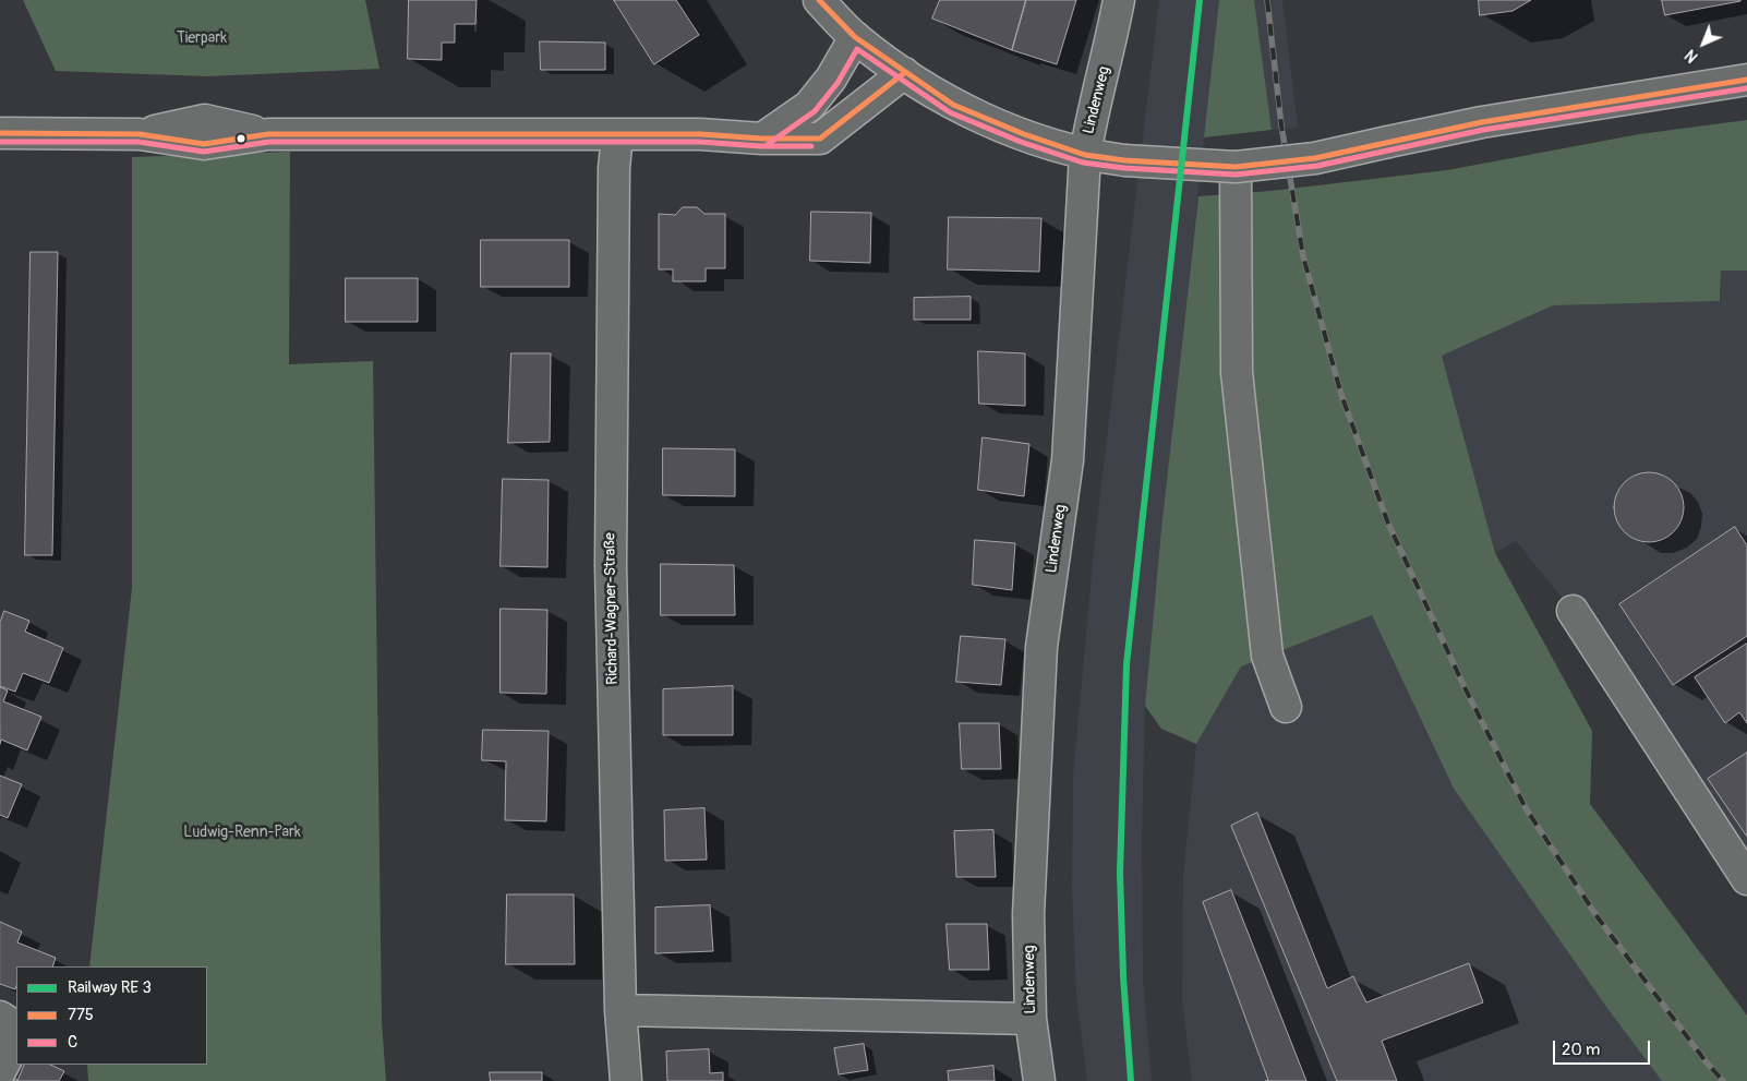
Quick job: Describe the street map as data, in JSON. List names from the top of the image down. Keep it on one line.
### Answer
{"streets":{"street":["Lindenweg","Richard-Wagner-Straße"]},"parks":["Tierpark","Ludwig-Renn-Park"],"lines":["transit line 775","transit line C"],"legend":["Railway RE 3","775","C"],"scale_bar":"20 m","north":"bottom left"}
